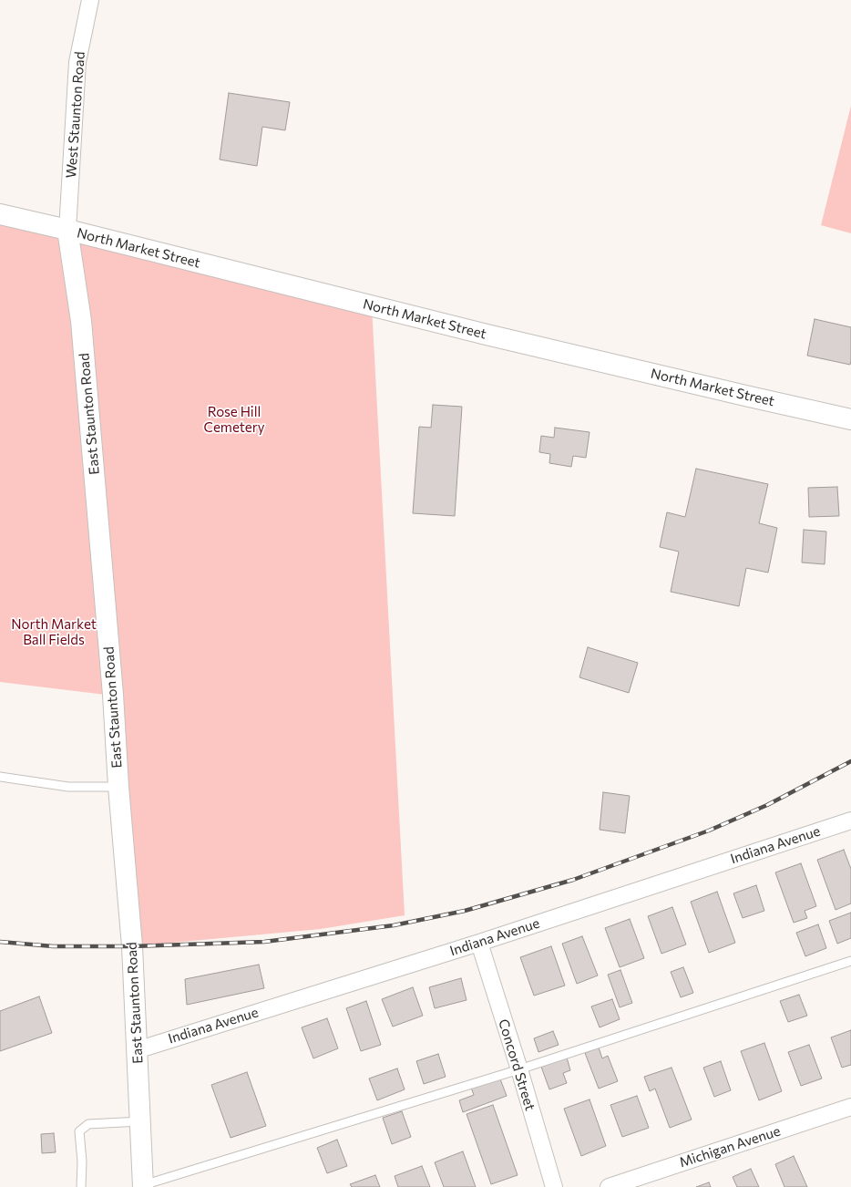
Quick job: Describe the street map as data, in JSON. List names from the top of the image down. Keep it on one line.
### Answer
{"streets":{"main road":["North Market Street","East Staunton Road"],"street":["West Staunton Road","Indiana Avenue","Concord Street","Michigan Avenue"]},"crossings":[["West Staunton Road","North Market Street"],["West Staunton Road","East Staunton Road"],["North Market Street","East Staunton Road"],["East Staunton Road","Indiana Avenue"],["Indiana Avenue","Concord Street"]],"parks":["Rose Hill Cemetery","North Market Ball Fields"]}
